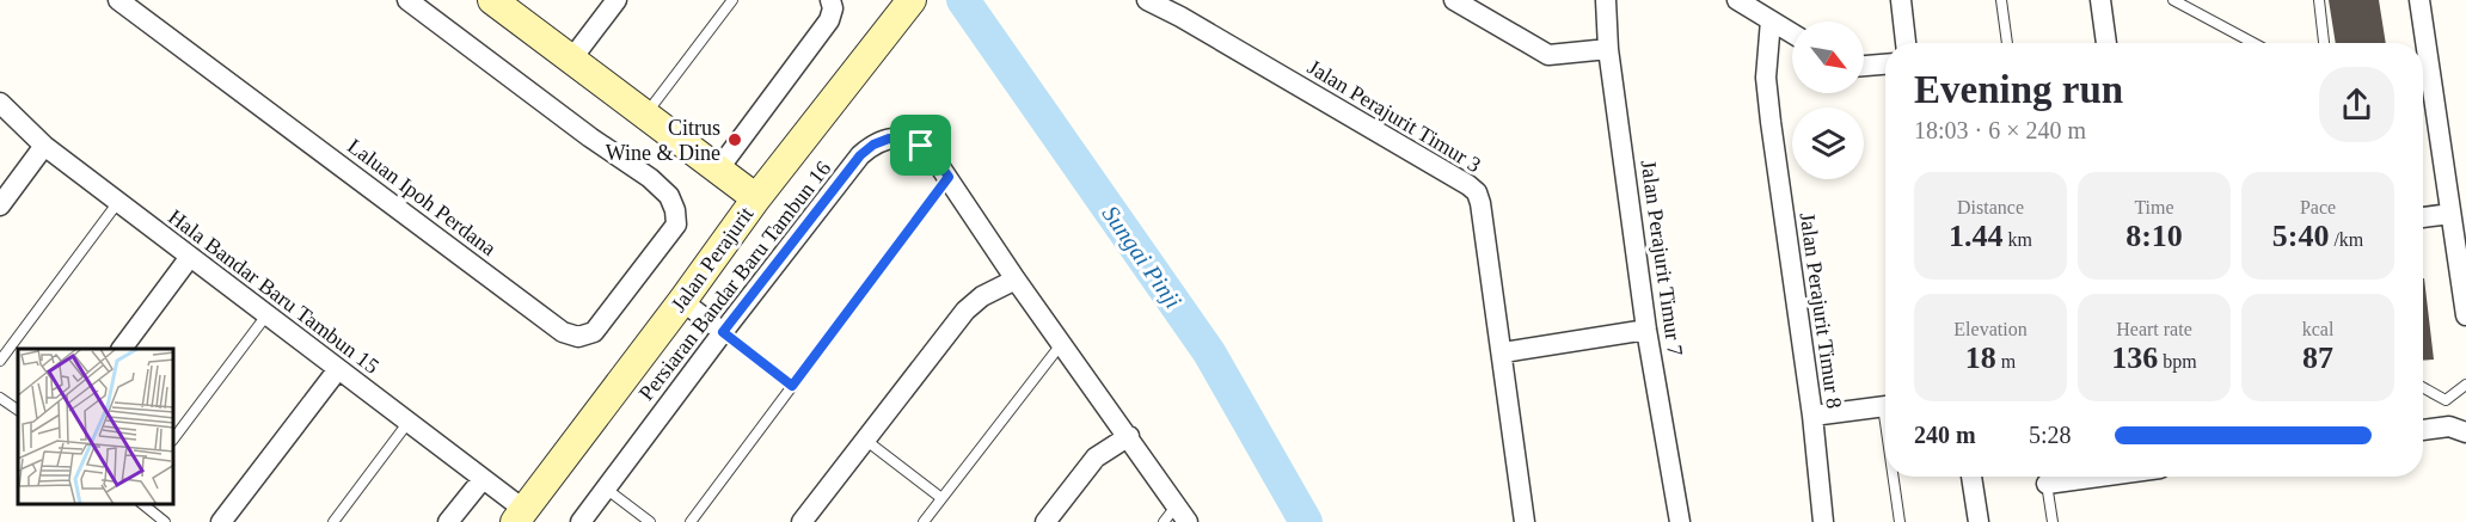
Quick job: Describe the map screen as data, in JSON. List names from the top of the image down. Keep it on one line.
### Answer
{"streets":{"street":["Jalan Perajurit Timur 3","Laluan Ipoh Perdana","Jalan Perajurit Timur 7","Jalan Perajurit","Persiaran Bandar Baru Tambun 16","Hala Bandar Baru Tambun 15","Jalan Perajurit Timur 8"]},"crossings":[["Jalan Perajurit","Hala Bandar Baru Tambun 15"]],"water":["Sungai Pinji"],"places":["Citrus Wine & Dine"],"north":"bottom right","page":{"heading":["Evening run","18:03 · 6 × 240 m"],"stats":[["Distance","1.44 km"],["Time","8:10"],["Pace","5:40 /km"],["Elevation","18 m"],["Heart rate","136 bpm"],["kcal","87"]],"list":[{"name":"240 m","note":"5:28"}]}}
